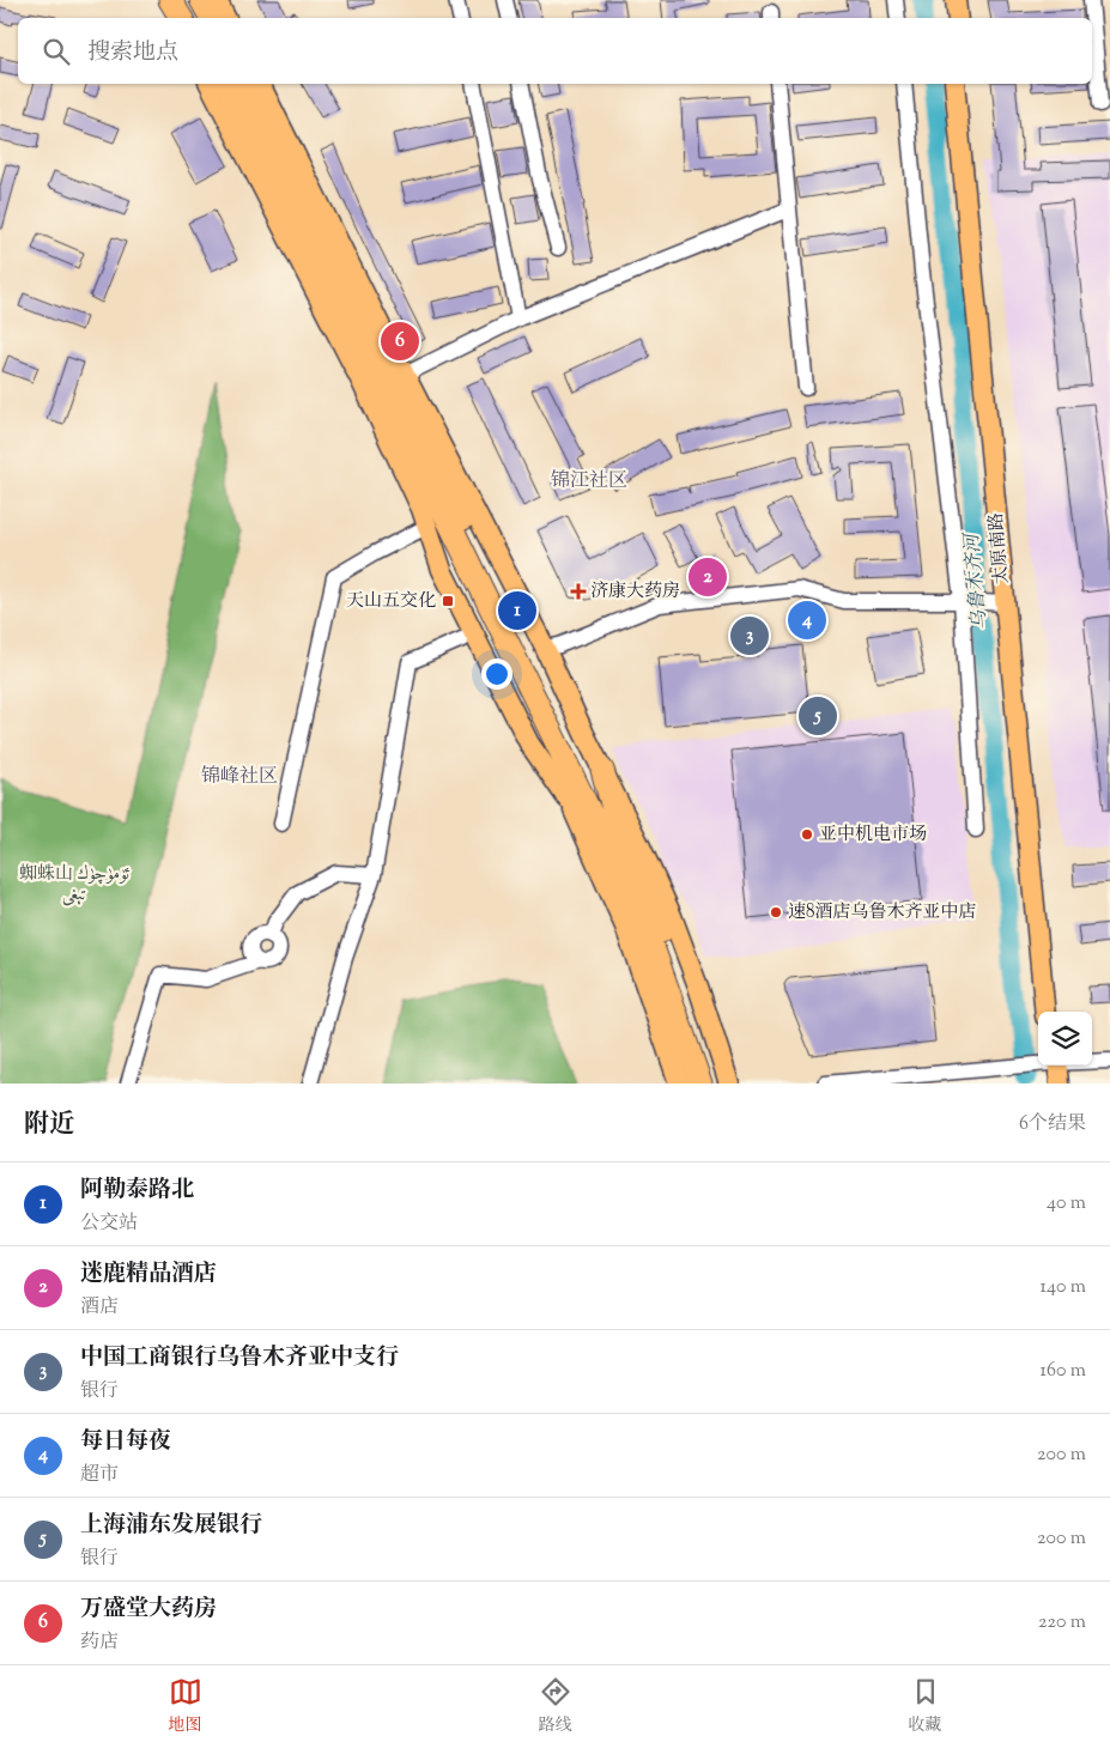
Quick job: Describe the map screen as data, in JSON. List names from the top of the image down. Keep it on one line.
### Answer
{"streets":{"main road":["太原南路"]},"districts":["锦江社区","锦峰社区"],"water":["乌鲁木齐河"],"parks":["蜘蛛山 ئۆمۈچۈك تېغى"],"places":{"health":["济康大药房"],"transit":["天山五交化"],"other":["亚中机电市场","速8酒店乌鲁木齐亚中店"]},"page":{"search":"搜索地点","pins":["6","2","1","4","3","5"],"heading":["附近","6个结果"],"list":[{"mark":"1","name":"阿勒泰路北","note":"公交站","value":"40 m"},{"mark":"2","name":"迷鹿精品酒店","note":"酒店","value":"140 m"},{"mark":"3","name":"中国工商银行乌鲁木齐亚中支行","note":"银行","value":"160 m"},{"mark":"4","name":"每日每夜","note":"超市","value":"200 m"},{"mark":"5","name":"上海浦东发展银行","note":"银行","value":"200 m"},{"mark":"6","name":"万盛堂大药房","note":"药店","value":"220 m"}],"nav":["地图","路线","收藏"]}}
